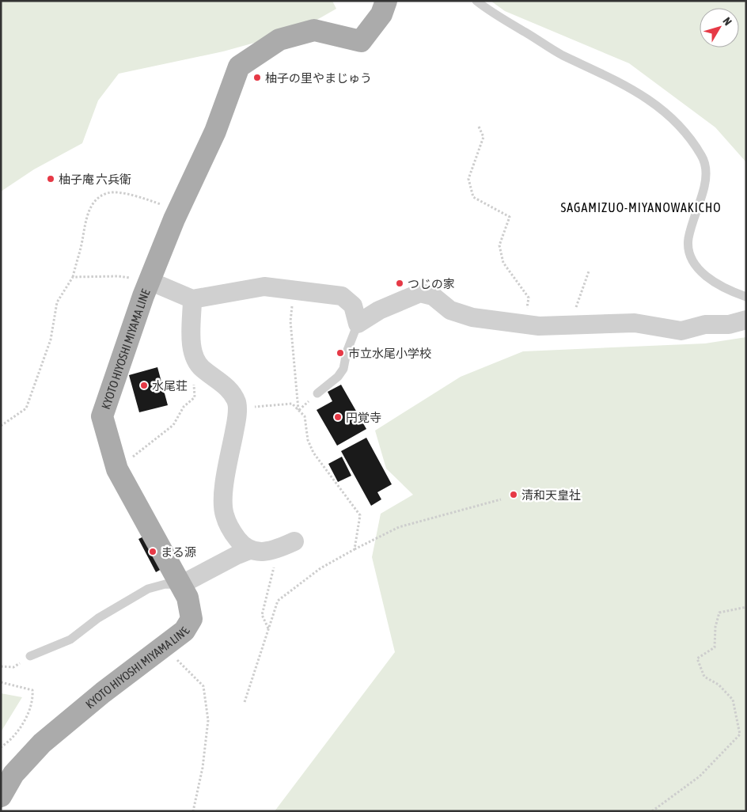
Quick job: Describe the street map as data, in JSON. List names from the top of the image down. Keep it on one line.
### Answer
{"streets":{"main road":["KYOTO HIYOSHI MIYAMA LINE"]},"districts":["SAGAMIZUO-MIYANOWAKICHO"],"places":["柚子の里やまじゅう","柚子庵 六兵衛","つじの家","市立水尾小学校","水尾荘","円覚寺","清和天皇社","まる源"],"north":"top right"}
